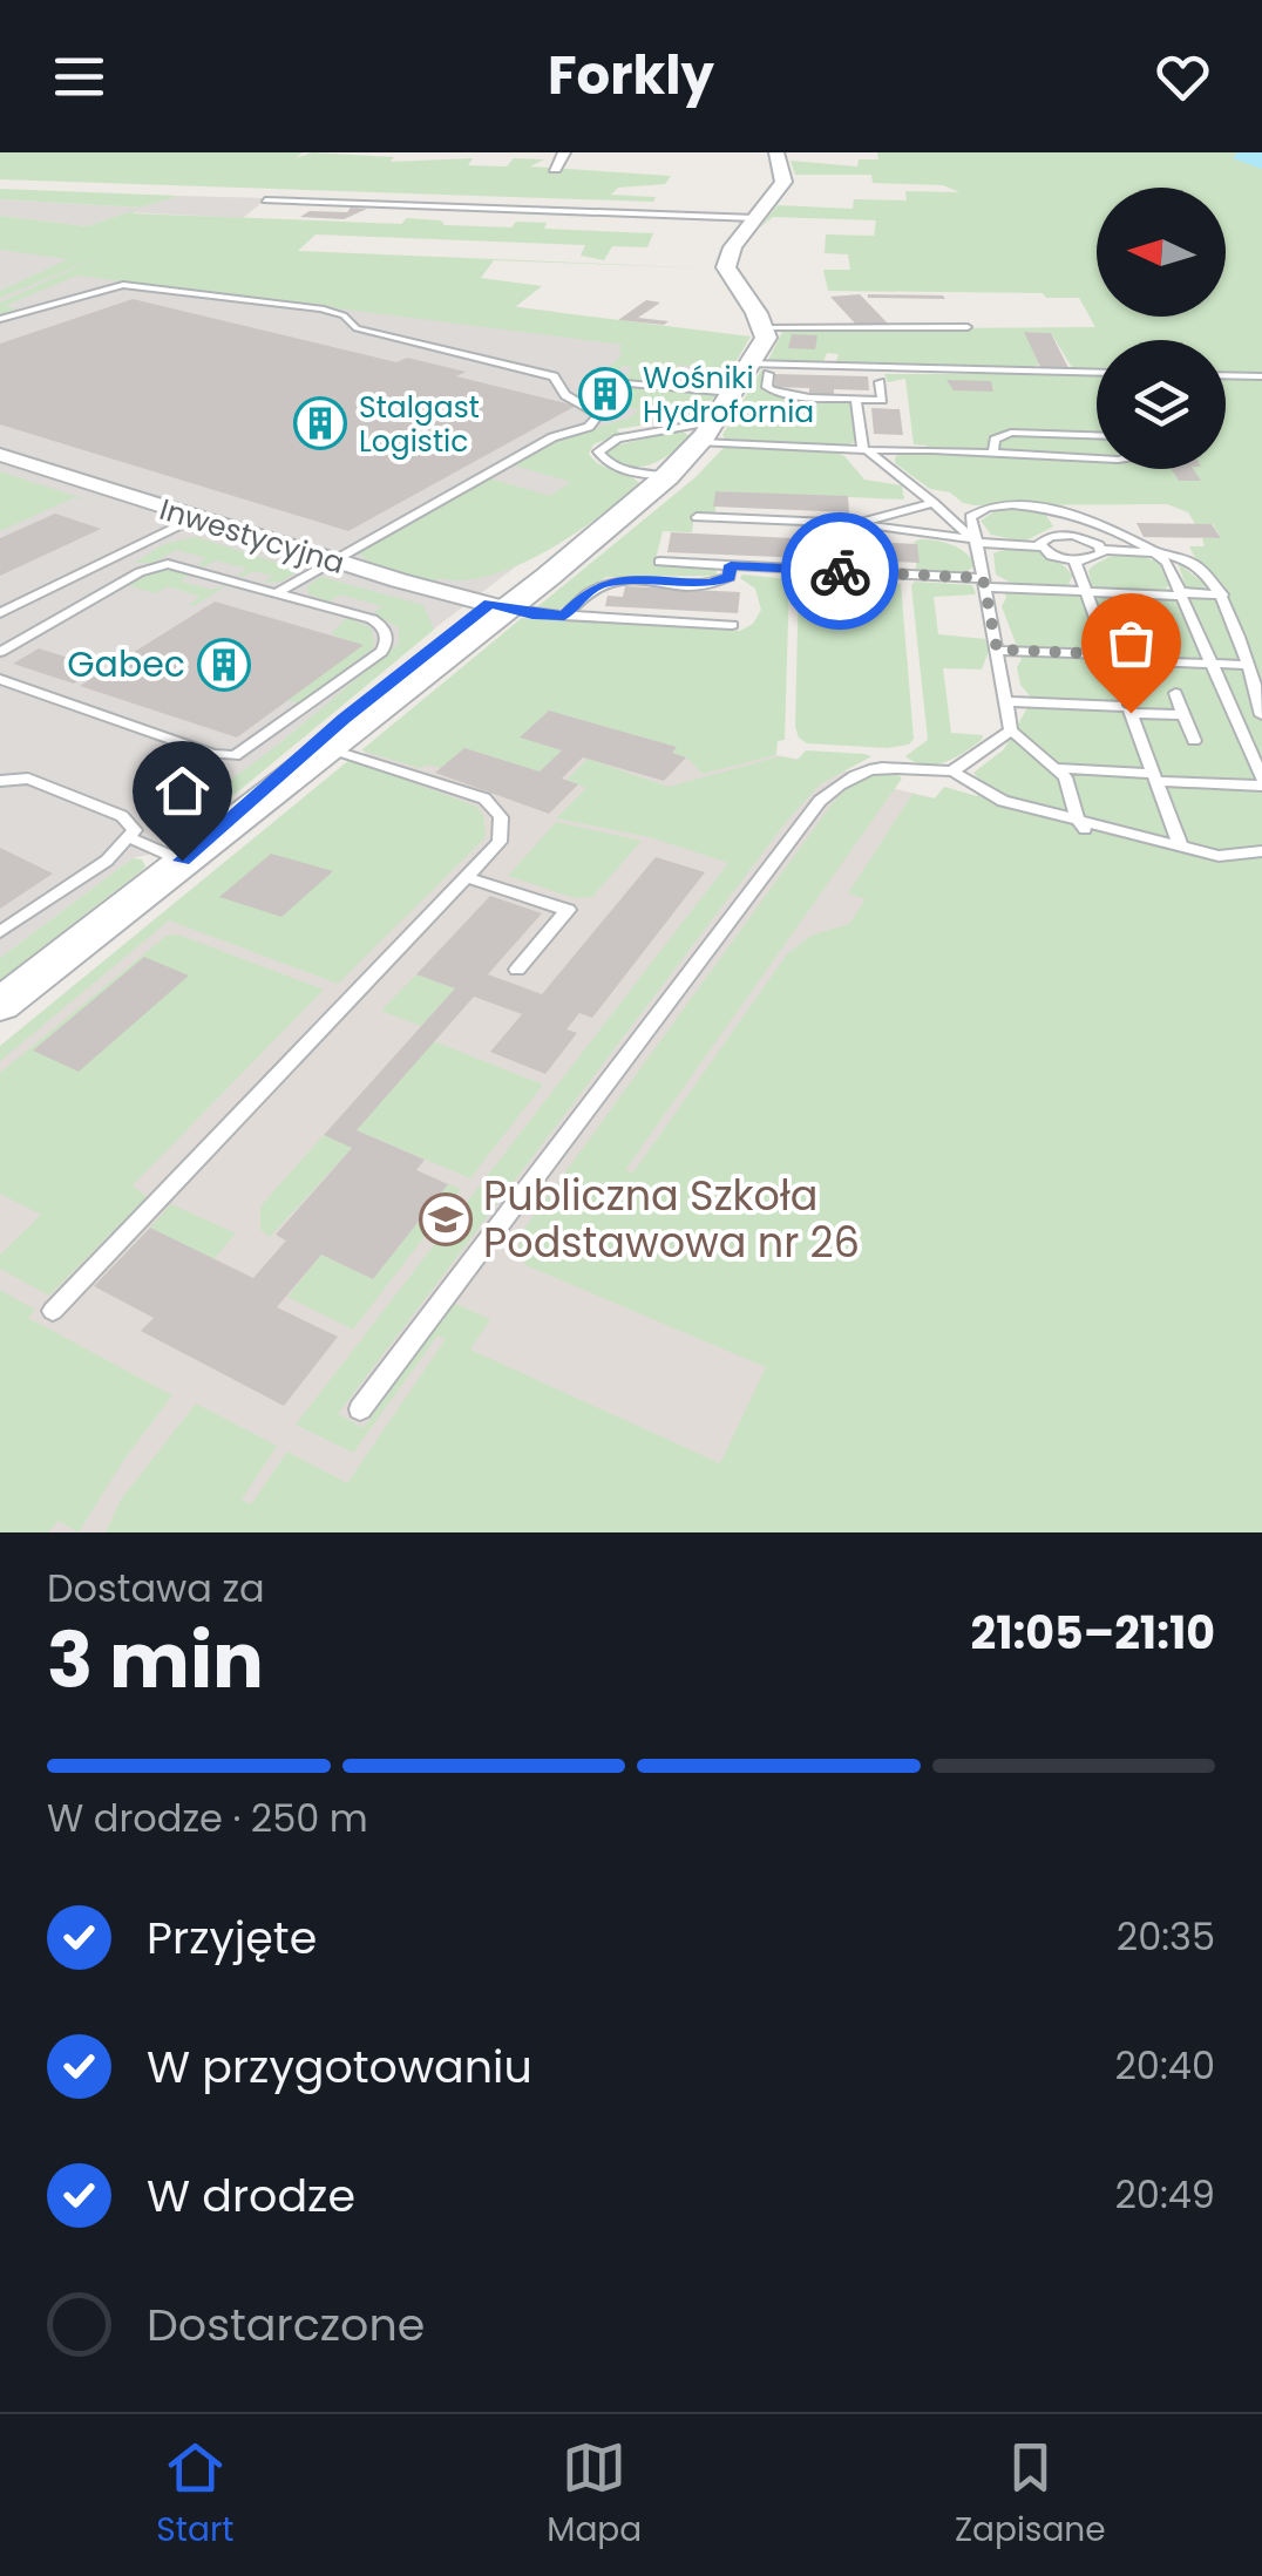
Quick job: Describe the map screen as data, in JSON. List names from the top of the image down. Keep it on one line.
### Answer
{"streets":{"street":["Inwestycyjna"]},"places":{"building":["Wośniki Hydrofornia","Stalgast Logistic","Gabec"],"school or university":["Publiczna Szkoła Podstawowa nr 26"]},"north":"left","page":{"header":"Forkly","heading":["3 min","Dostawa za","21:05–21:10"],"bar":"W drodze · 250 m","list":[["Przyjęte","20:35"],["W przygotowaniu","20:40"],["W drodze","20:49"],"Dostarczone"],"tabs":["Start","Mapa","Zapisane"]}}
